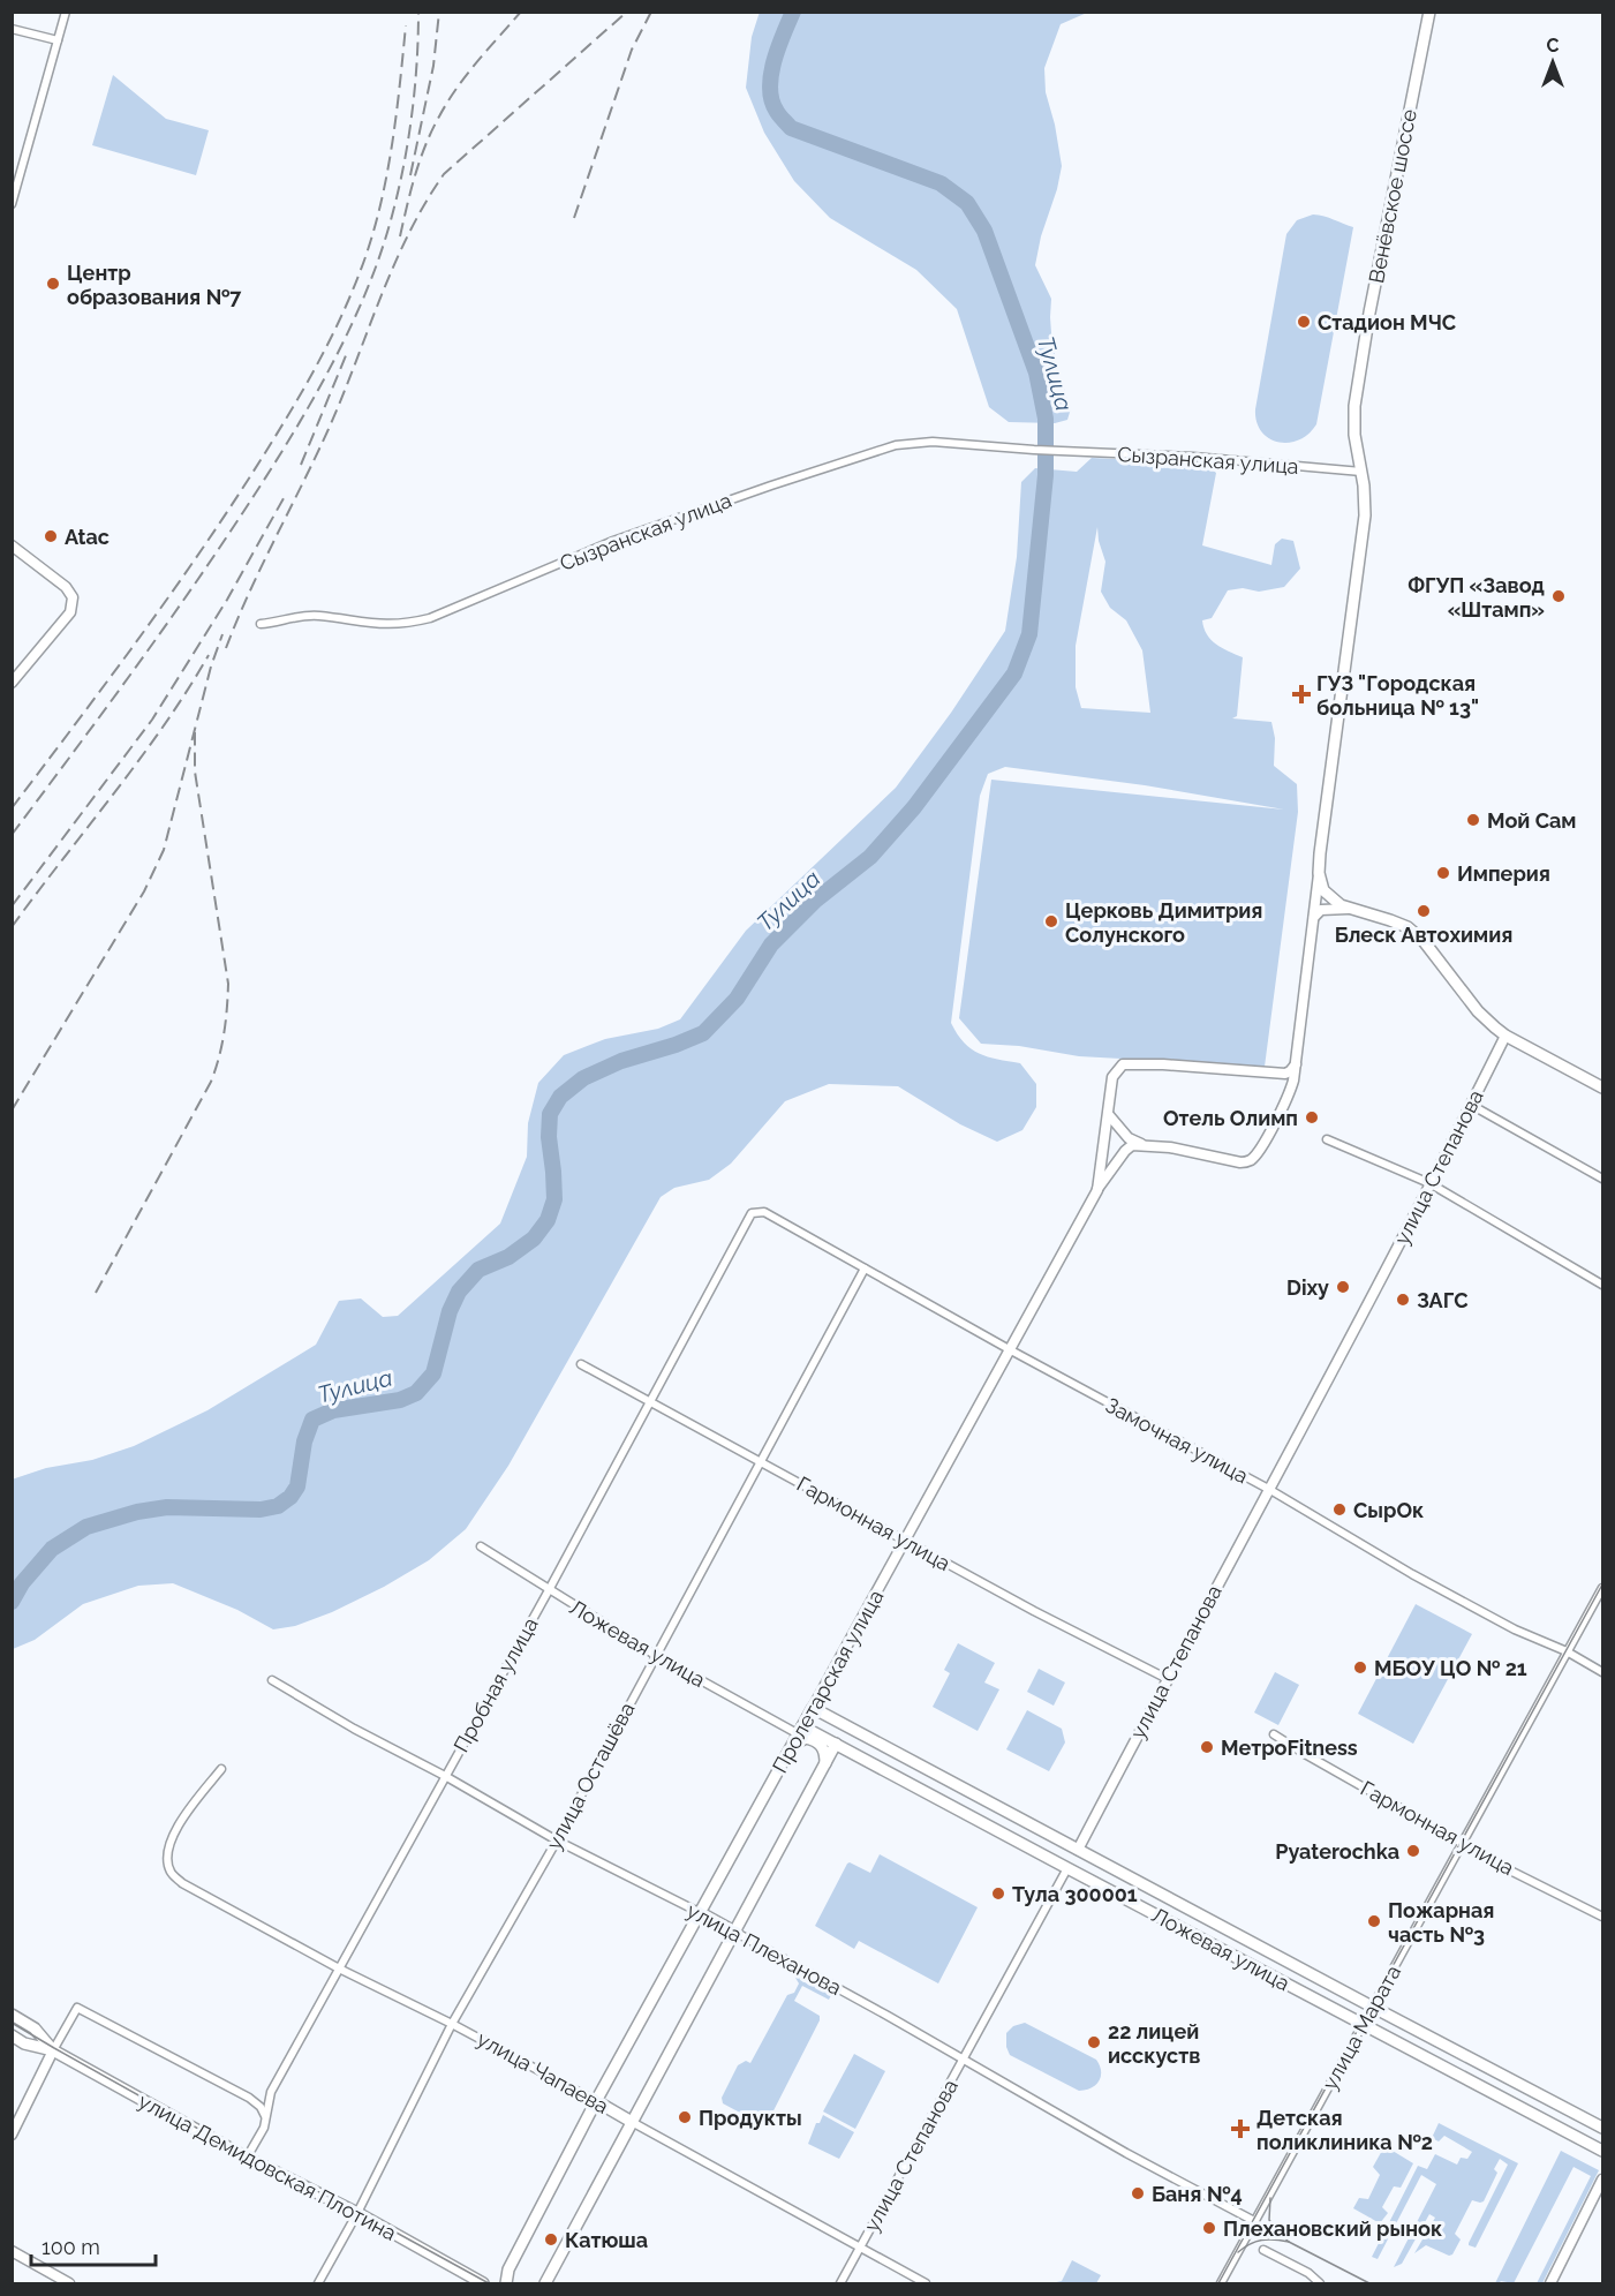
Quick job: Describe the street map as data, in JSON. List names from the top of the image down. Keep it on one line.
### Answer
{"streets":{"main road":["Венёвское шоссе","улица Степанова","Ложевая улица","Пролетарская улица","улица Плеханова","улица Чапаева","улица Демидовская Плотина"],"street":["Сызранская улица","Замочная улица","Гармонная улица","Пробная улица","улица Осташёва","улица Марата"]},"crossings":[["Венёвское шоссе","Сызранская улица"],["улица Степанова","Замочная улица"],["улица Степанова","Гармонная улица"],["улица Степанова","Ложевая улица"],["улица Степанова","улица Плеханова"],["улица Степанова","улица Чапаева"],["Замочная улица","Пролетарская улица"],["Замочная улица","Пробная улица"],["Замочная улица","улица Осташёва"],["Замочная улица","улица Марата"],["Гармонная улица","Пролетарская улица"],["Гармонная улица","Пробная улица"],["Гармонная улица","улица Осташёва"],["Гармонная улица","улица Марата"],["Ложевая улица","Пролетарская улица"],["Ложевая улица","Пробная улица"],["Ложевая улица","улица Осташёва"],["Ложевая улица","улица Марата"],["Пролетарская улица","улица Плеханова"],["Пролетарская улица","улица Чапаева"],["Пробная улица","улица Плеханова"],["Пробная улица","улица Чапаева"],["Пробная улица","улица Демидовская Плотина"],["улица Осташёва","улица Плеханова"],["улица Осташёва","улица Чапаева"],["улица Осташёва","улица Демидовская Плотина"],["улица Плеханова","улица Марата"]],"water":["Тулица"],"places":{"other":["Центр образования №7","Стадион МЧС","Atac","ФГУП «Завод «Штамп»","Мой Сам","Империя","Блеск Автохимия","Церковь Димитрия Солунского","Отель Олимп","Dixy","ЗАГС","СырОк","МБОУ ЦО № 21","МетроFitness","Pyaterochka","Тула 300001","Пожарная часть №3","22 лицей исскуств","Продукты","Баня №4","Плехановский рынок","Катюша"],"health":["ГУЗ \"Городская больница № 13\"","Детская поликлиника №2"]},"scale_bar":"100 m","north":"top"}
